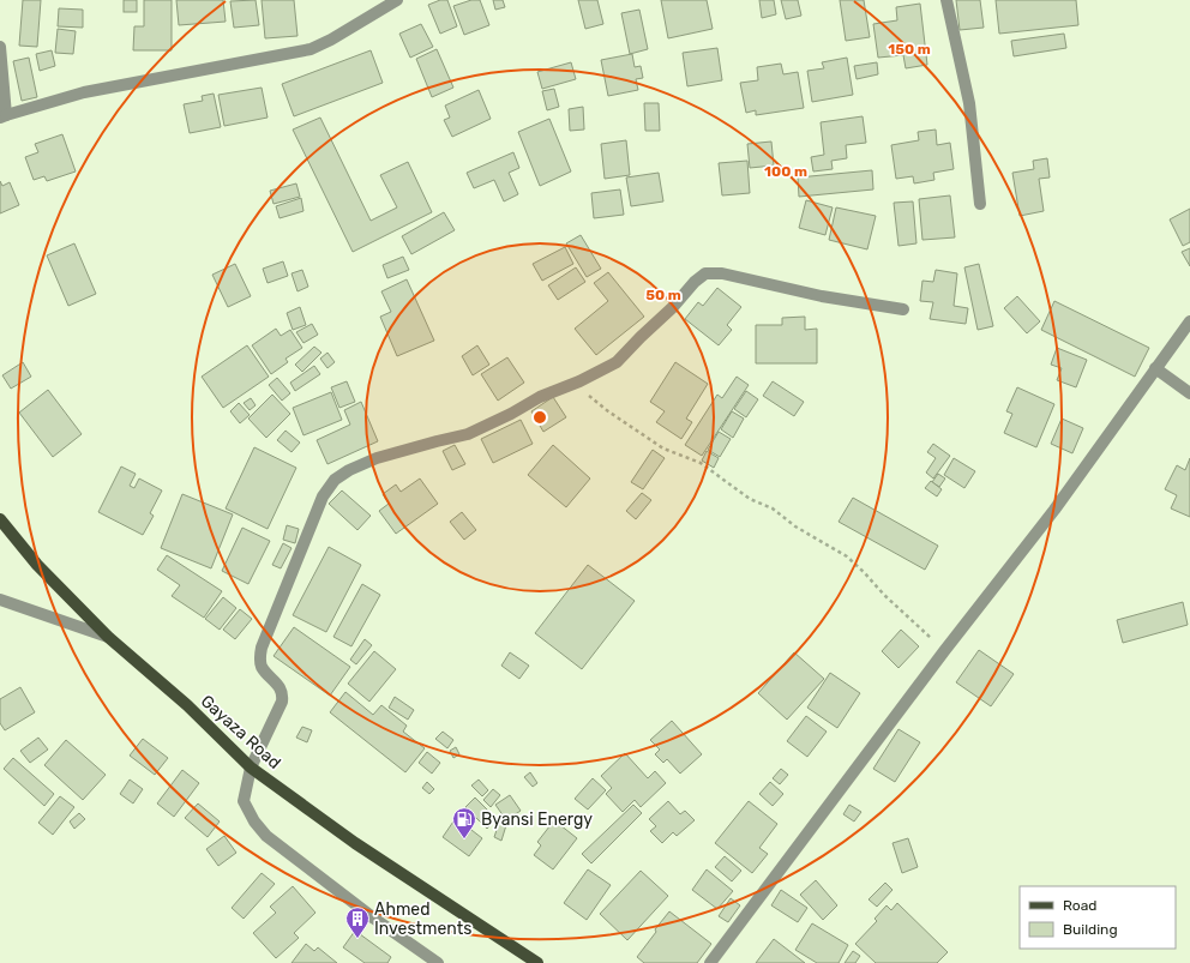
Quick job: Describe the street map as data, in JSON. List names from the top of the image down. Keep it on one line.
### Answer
{"streets":{"main road":["Gayaza Road"]},"places":{"fuel station":["Byansi Energy"],"building":["Ahmed Investments"]},"legend":["Road","Building"],"rings":["150 m","100 m","50 m"]}
